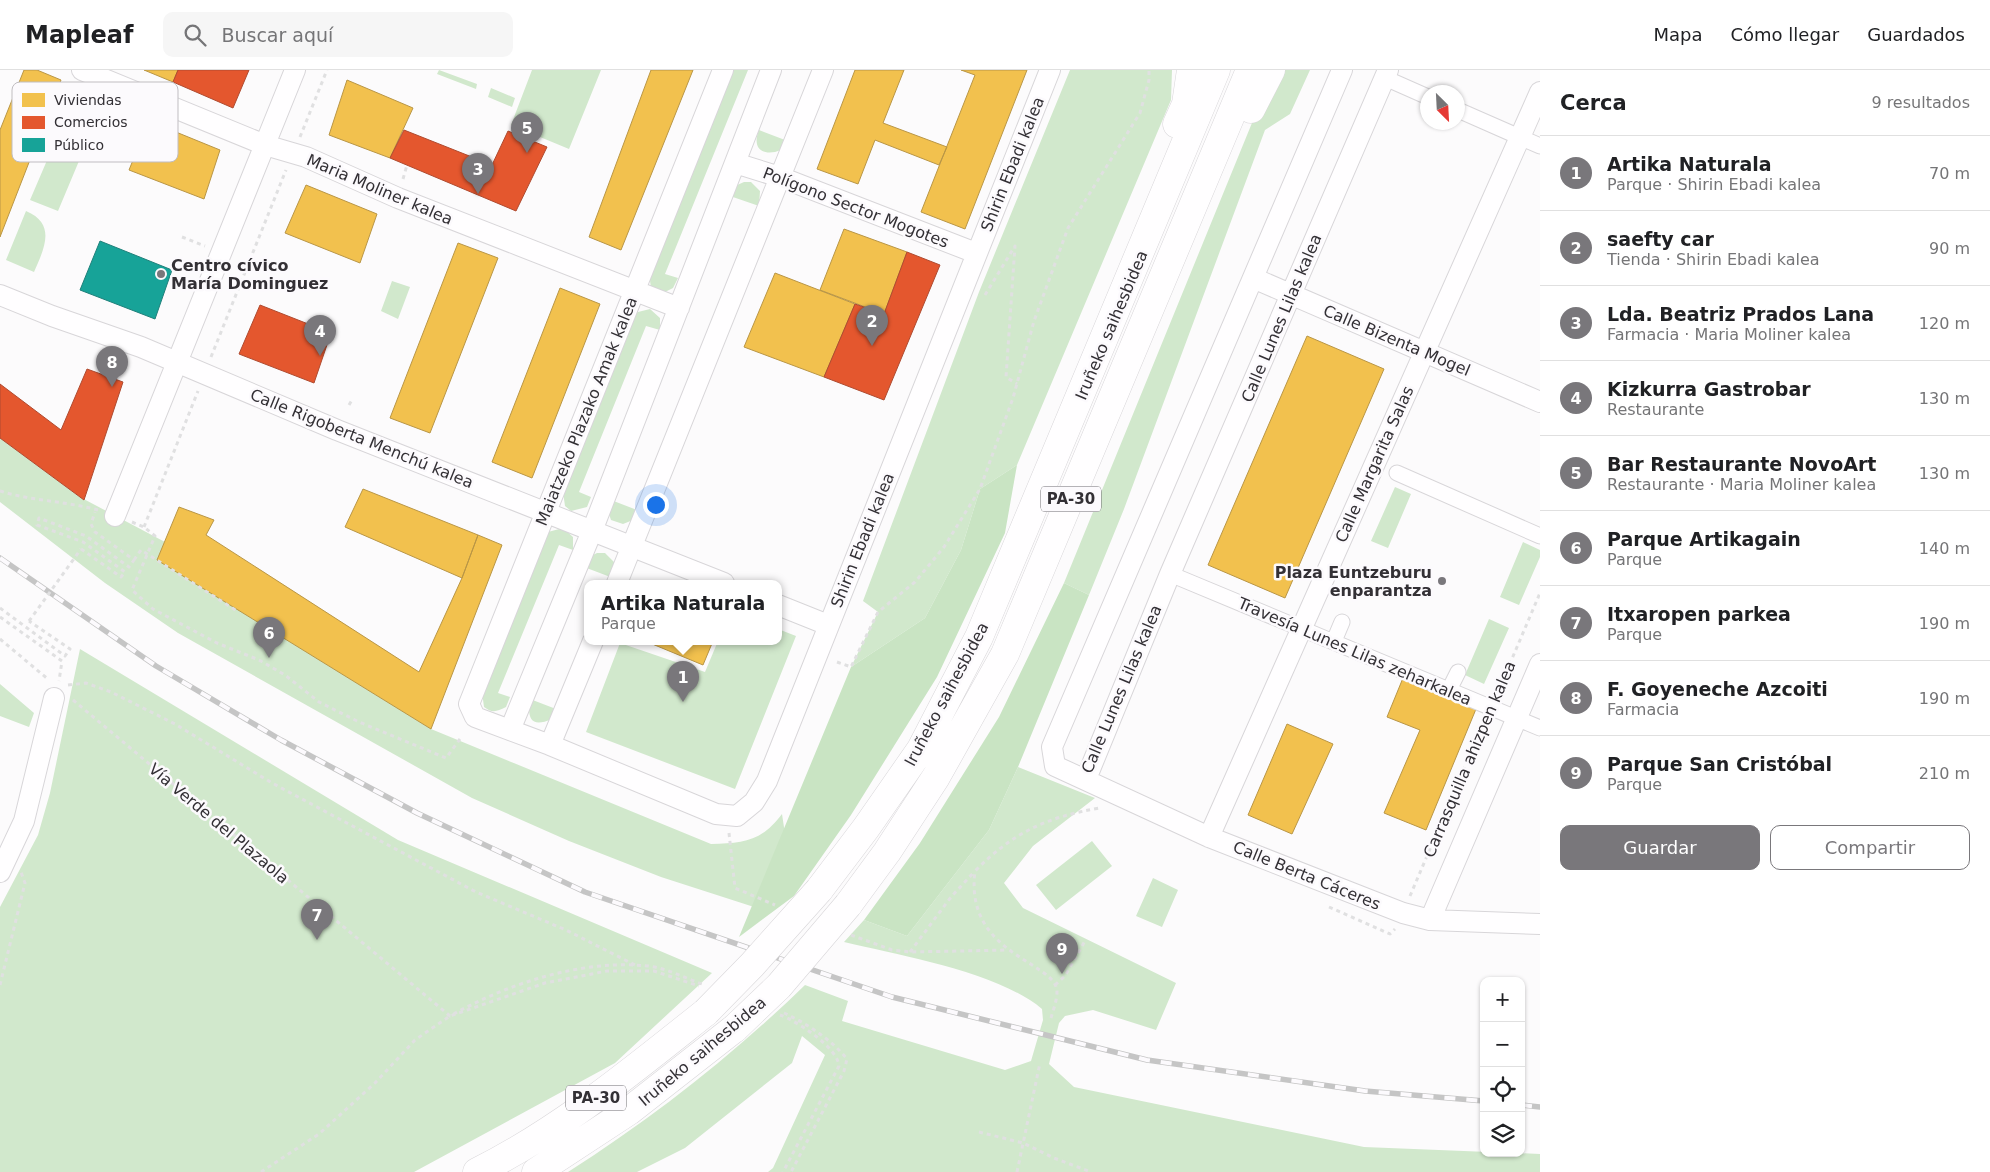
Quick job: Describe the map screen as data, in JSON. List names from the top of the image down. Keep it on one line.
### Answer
{"streets":{"highway":["Iruñeko saihesbidea","PA-30"],"street":["Shirin Ebadi kalea","Maria Moliner kalea","Polígono Sector Mogotes","Calle Lunes Lilas kalea","Calle Bizenta Mogel","Maiatzeko Plazako Amak kalea","Calle Rigoberta Menchú kalea","Calle Margarita Salas","Travesía Lunes Lilas zeharkalea","Calle Berta Cáceres"],"path":["Carrasquilla ahizpen kalea","Vía Verde del Plazaola"]},"crossings":[["Shirin Ebadi kalea","Polígono Sector Mogotes"],["Shirin Ebadi kalea","Maiatzeko Plazako Amak kalea"],["Maria Moliner kalea","Maiatzeko Plazako Amak kalea"],["Calle Lunes Lilas kalea","Calle Bizenta Mogel"],["Calle Lunes Lilas kalea","Travesía Lunes Lilas zeharkalea"],["Calle Lunes Lilas kalea","Calle Berta Cáceres"],["Calle Bizenta Mogel","Calle Margarita Salas"],["Maiatzeko Plazako Amak kalea","Calle Rigoberta Menchú kalea"],["Calle Margarita Salas","Travesía Lunes Lilas zeharkalea"],["Calle Margarita Salas","Calle Berta Cáceres"],["Travesía Lunes Lilas zeharkalea","Carrasquilla ahizpen kalea"],["Carrasquilla ahizpen kalea","Calle Berta Cáceres"]],"places":["Centro cívico María Dominguez","Plaza Euntzeburu enparantza"],"legend":["Viviendas","Comercios","Público"],"north":"bottom right","page":{"header":"Mapleaf","search":"Buscar aquí","nav":["Mapa","Cómo llegar","Guardados"],"heading":["Cerca","9 resultados"],"pins":["5","3","2","4","8","6","1","7","9"],"list":[{"mark":"1","name":"Artika Naturala","note":"Parque · Shirin Ebadi kalea","value":"70 m"},{"mark":"2","name":"saefty car","note":"Tienda · Shirin Ebadi kalea","value":"90 m"},{"mark":"3","name":"Lda. Beatriz Prados Lana","note":"Farmacia · Maria Moliner kalea","value":"120 m"},{"mark":"4","name":"Kizkurra Gastrobar","note":"Restaurante","value":"130 m"},{"mark":"5","name":"Bar Restaurante NovoArt","note":"Restaurante · Maria Moliner kalea","value":"130 m"},{"mark":"6","name":"Parque Artikagain","note":"Parque","value":"140 m"},{"mark":"7","name":"Itxaropen parkea","note":"Parque","value":"190 m"},{"mark":"8","name":"F. Goyeneche Azcoiti","note":"Farmacia","value":"190 m"},{"mark":"9","name":"Parque San Cristóbal","note":"Parque","value":"210 m"}],"popup":["Artika Naturala","Parque"],"buttons":["Guardar","Compartir"],"map_buttons":["+","−"]}}
